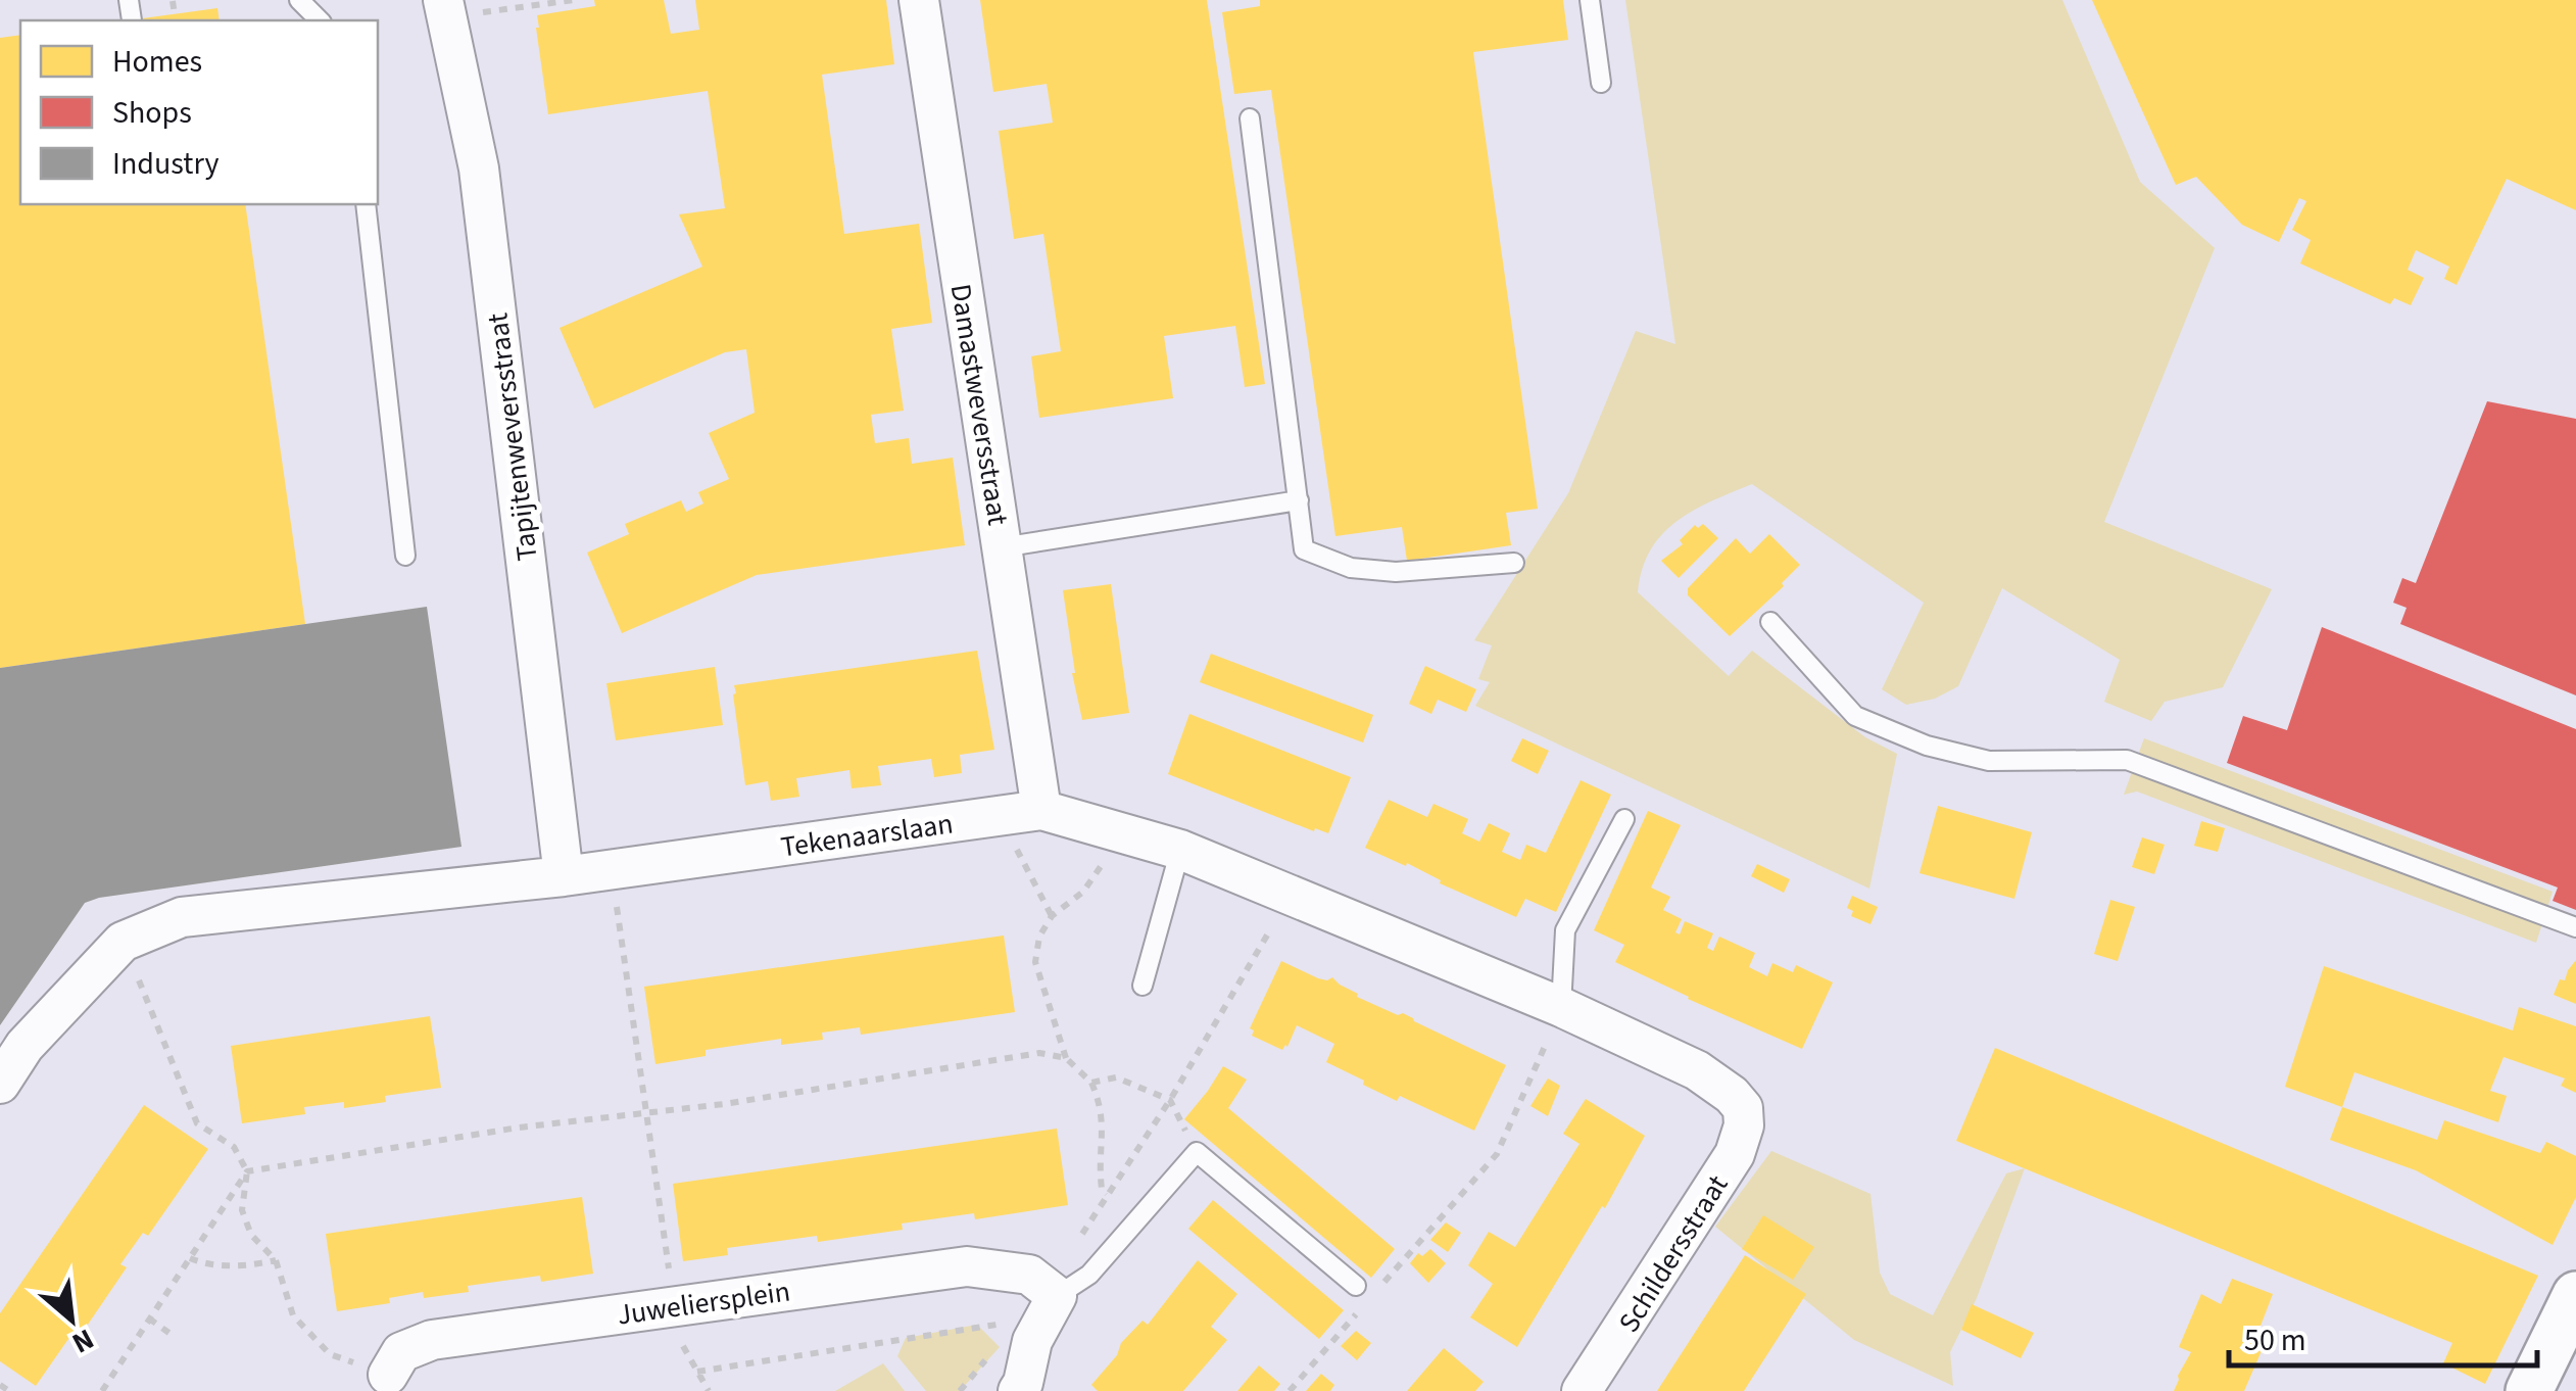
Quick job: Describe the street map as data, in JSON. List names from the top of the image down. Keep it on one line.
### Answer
{"streets":{"street":["Damastweversstraat","Tapijtenweversstraat","Tekenaarslaan","Schildersstraat","Juweliersplein"]},"crossings":[["Damastweversstraat","Tekenaarslaan"],["Tapijtenweversstraat","Tekenaarslaan"],["Tekenaarslaan","Schildersstraat"]],"legend":["Homes","Shops","Industry"],"scale_bar":"50 m","north":"bottom right"}
